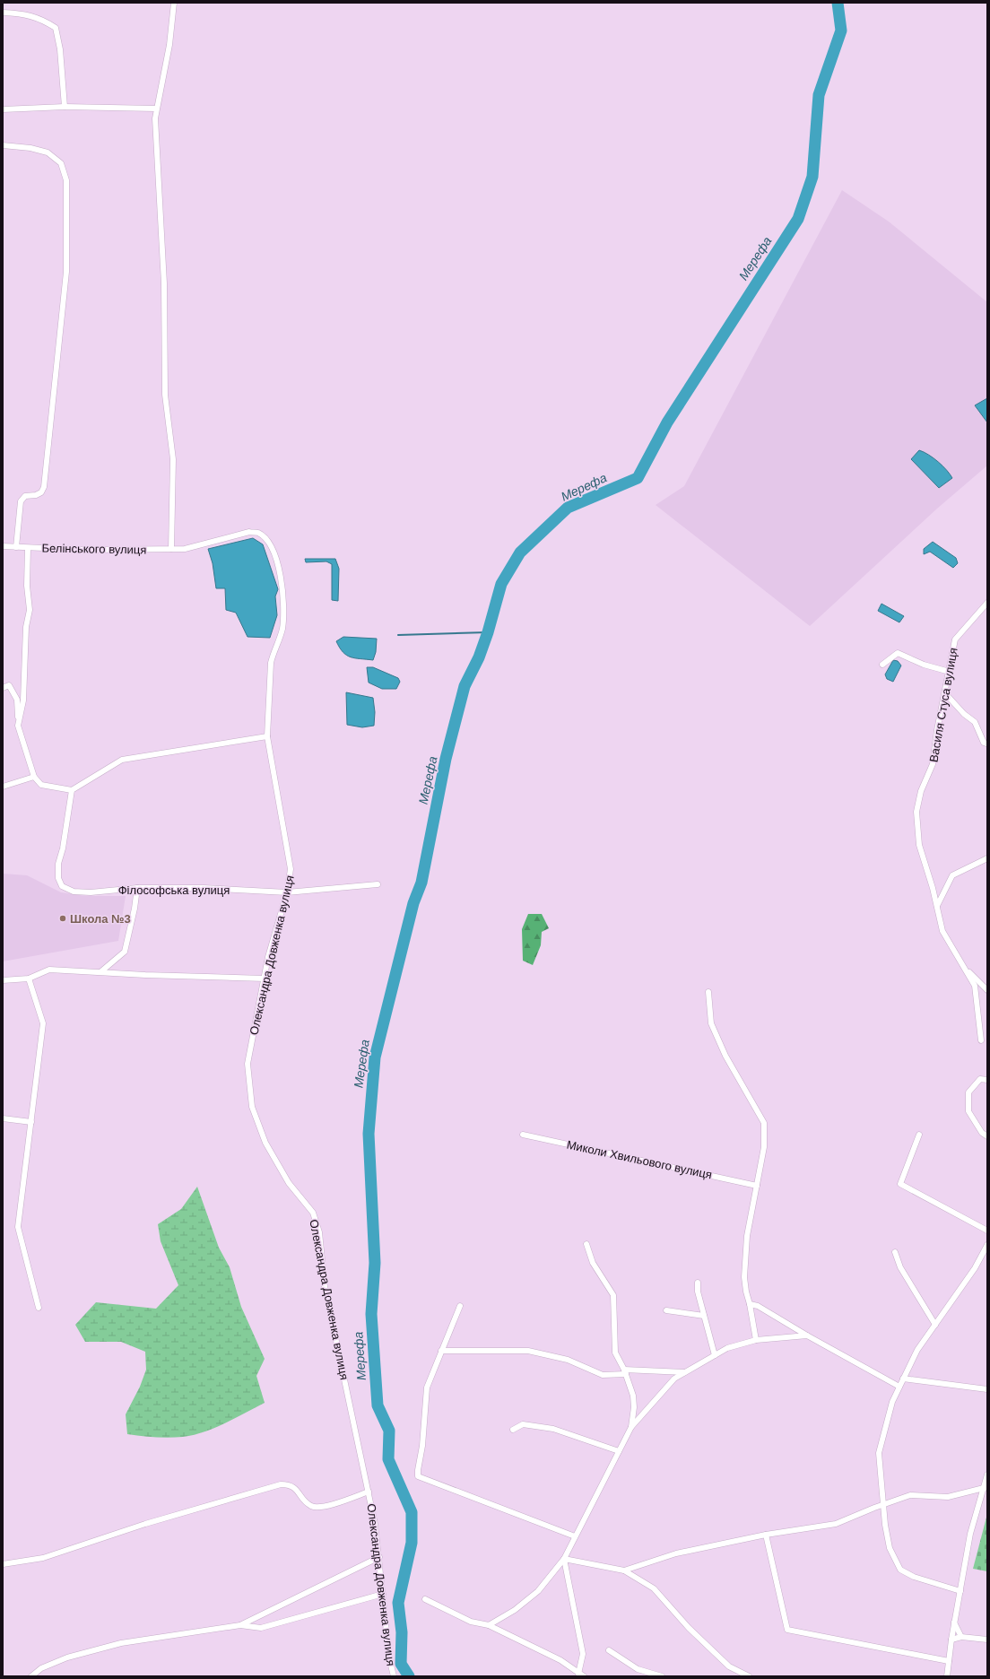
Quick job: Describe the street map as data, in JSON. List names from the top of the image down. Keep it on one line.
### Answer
{"streets":{"street":["Белінського вулиця","Василя Стуса вулиця","Філософська вулиця","Олександра Довженка вулиця","Миколи Хвильового вулиця"]},"crossings":[["Белінського вулиця","Олександра Довженка вулиця"],["Філософська вулиця","Олександра Довженка вулиця"]],"water":["Мерефа"],"places":["Школа №3"]}
